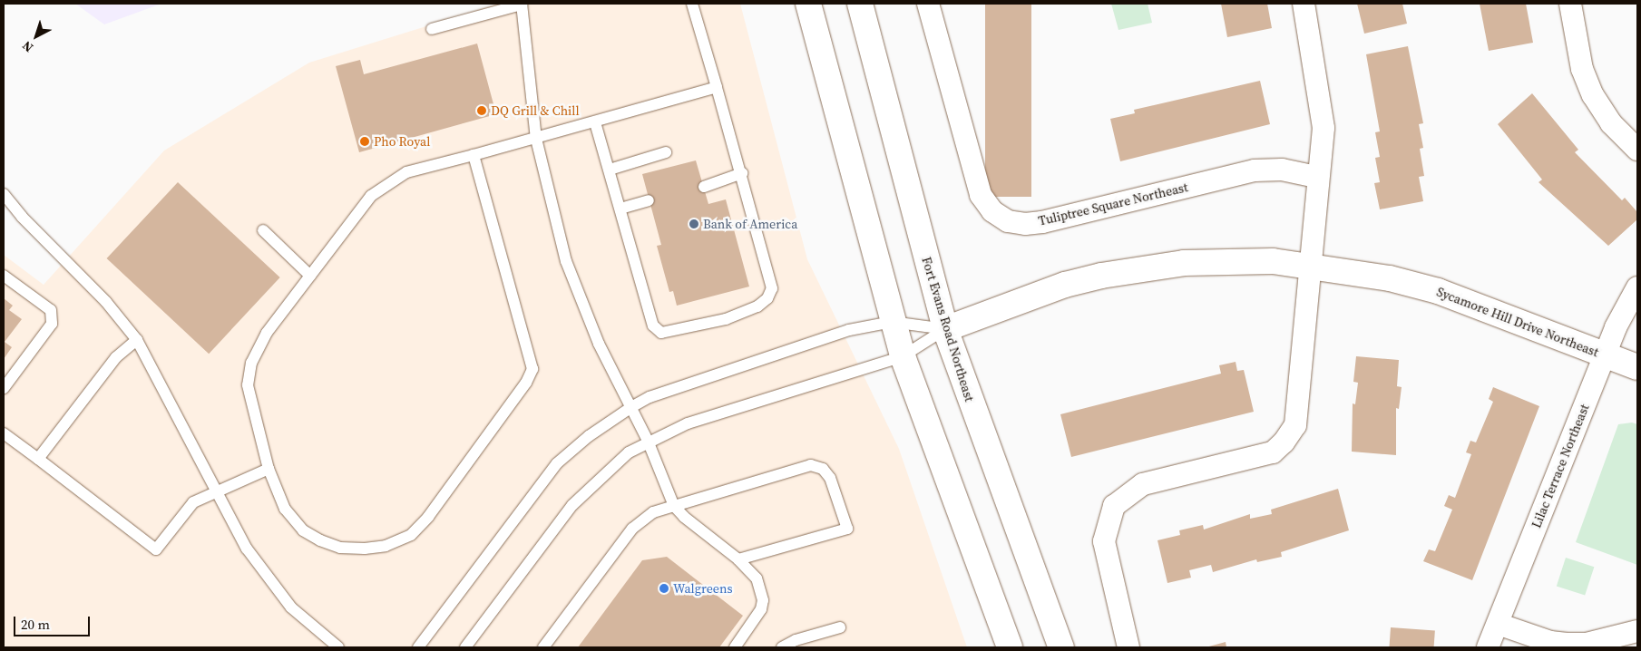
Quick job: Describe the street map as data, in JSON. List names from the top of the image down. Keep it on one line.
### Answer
{"streets":{"main road":["Sycamore Hill Drive Northeast","Fort Evans Road Northeast"],"street":["Tuliptree Square Northeast","Lilac Terrace Northeast"]},"crossings":[["Sycamore Hill Drive Northeast","Fort Evans Road Northeast"],["Sycamore Hill Drive Northeast","Lilac Terrace Northeast"]],"places":["DQ Grill & Chill","Pho Royal","Bank of America","Walgreens"],"scale_bar":"20 m","north":"bottom left"}
